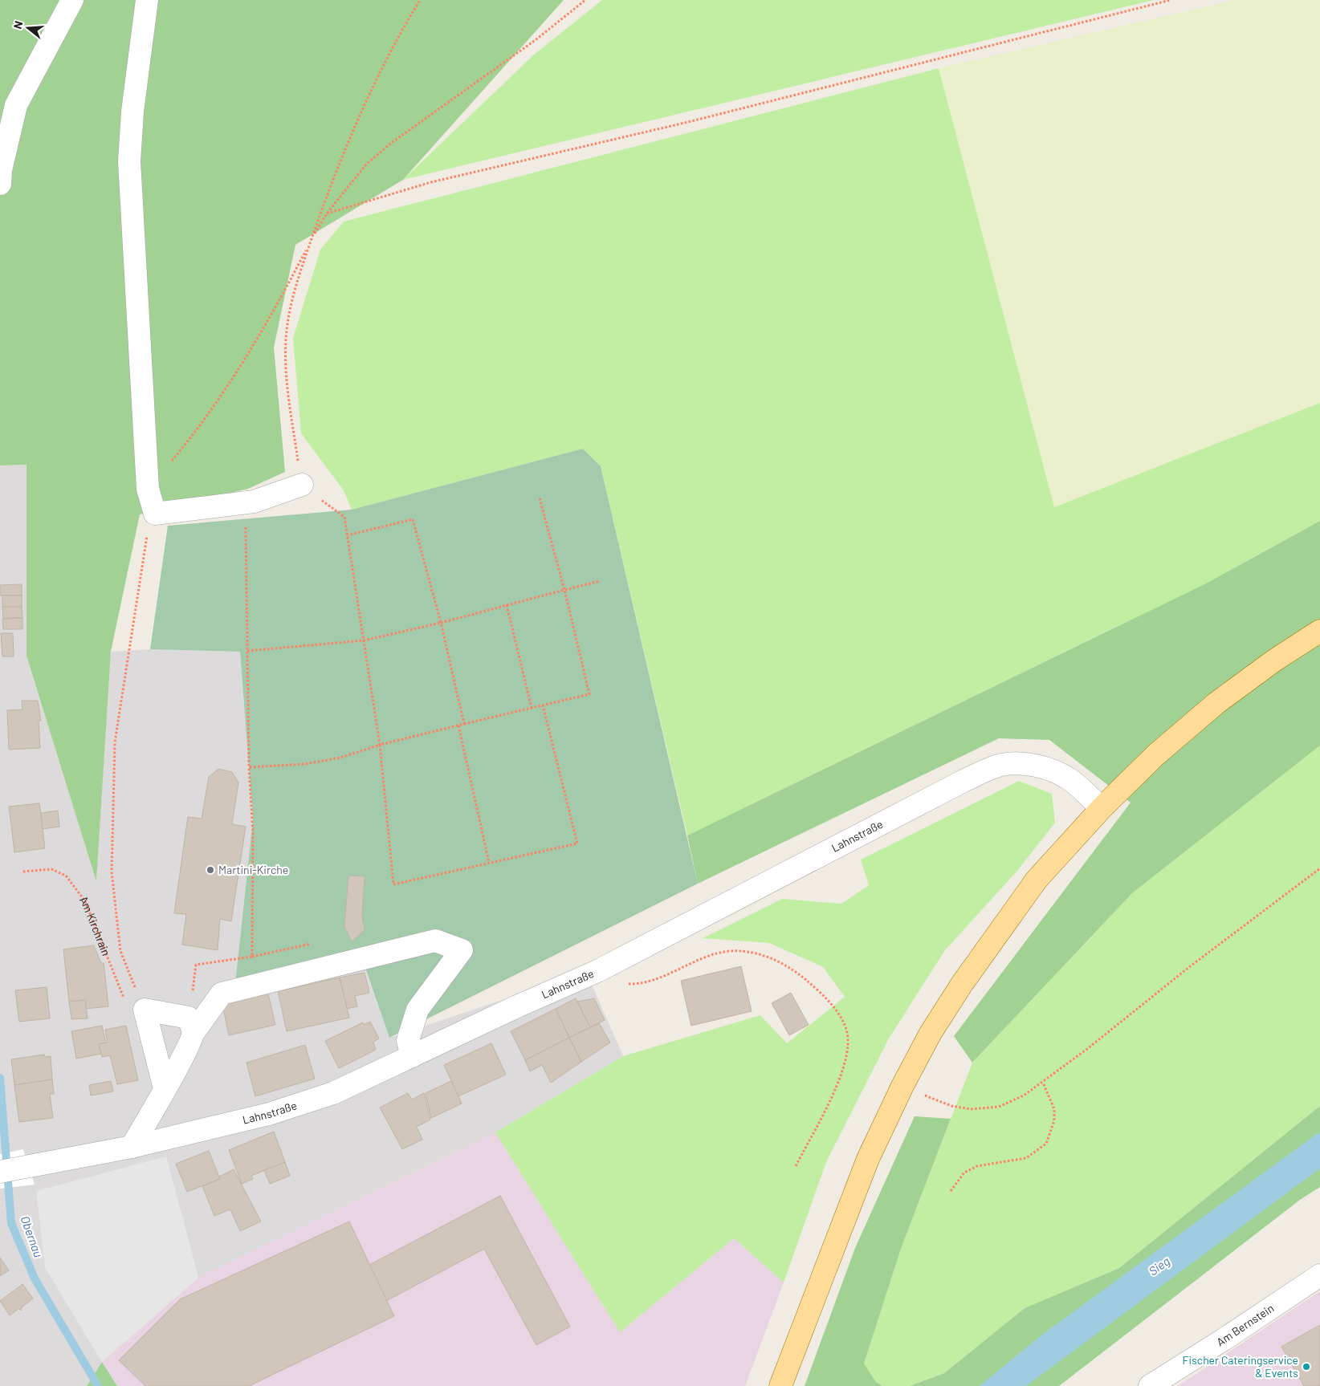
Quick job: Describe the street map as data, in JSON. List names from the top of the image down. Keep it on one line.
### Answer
{"streets":{"street":["Lahnstraße","Am Bernstein"],"path":["Am Kirchrain"]},"water":["Obernau","Sieg"],"places":["Martini-Kirche","Fischer Cateringservice & Events"],"north":"left"}
